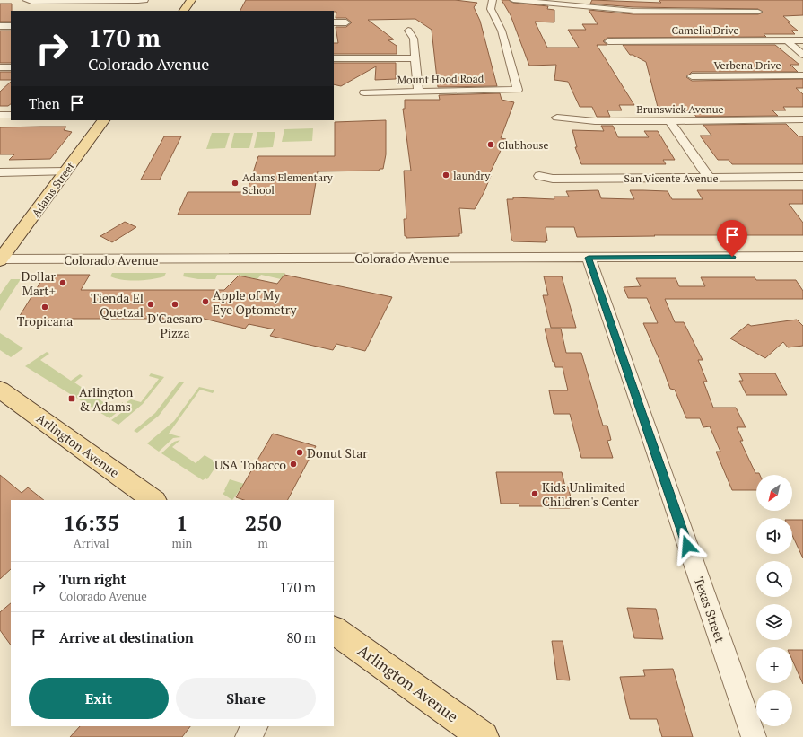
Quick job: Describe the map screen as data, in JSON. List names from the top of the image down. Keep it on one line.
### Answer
{"streets":{"main road":["Adams Street","Arlington Avenue"],"street":["Camelia Drive","Verbena Drive","Mount Hood Road","Brunswick Avenue","San Vicente Avenue","Colorado Avenue","Texas Street"]},"crossings":[["Adams Street","Colorado Avenue"],["Colorado Avenue","Texas Street"]],"places":{"other":["Clubhouse","laundry","Adams Elementary School","Dollar Mart+","Apple of My Eye Optometry","Tienda El Quetzal","D'Caesaro Pizza","Tropicana","Donut Star","USA Tobacco","Kids Unlimited Children's Center"],"transit":["Arlington & Adams"]},"north":"bottom left","page":{"turn":["170 m","Colorado Avenue"],"then":"Then","map_buttons":["+","−"],"eta":["16:35","Arrival","1","min","250","m"],"list":[{"name":"Turn right","note":"Colorado Avenue","value":"170 m"},{"name":"Arrive at destination","value":"80 m"}],"buttons":["Exit","Share"]}}
